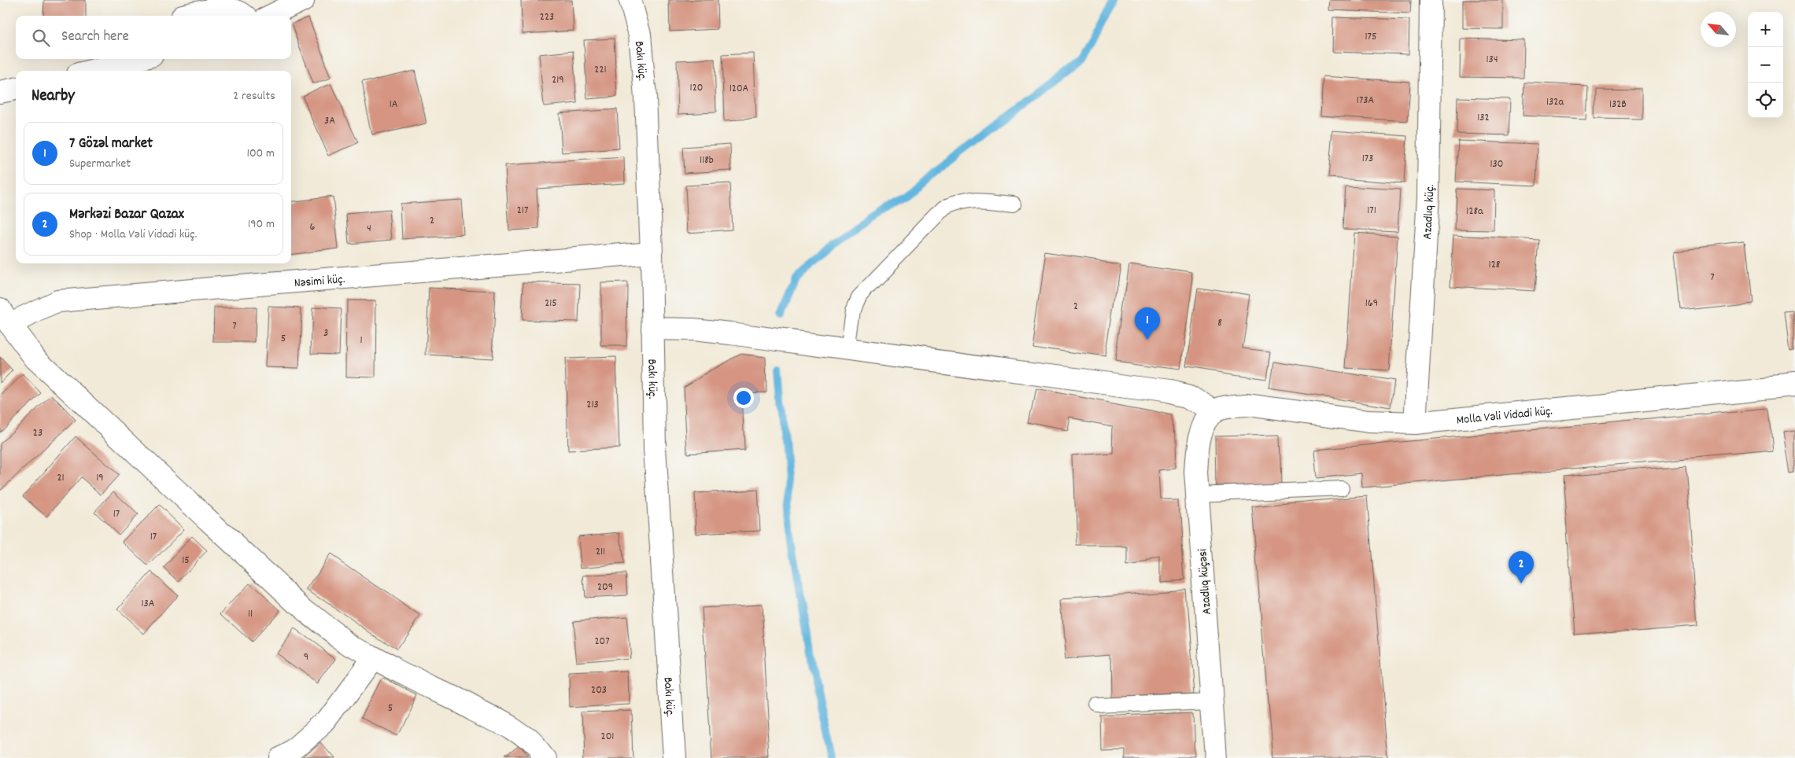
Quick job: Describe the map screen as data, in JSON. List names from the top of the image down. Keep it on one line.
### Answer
{"streets":{"street":["Bakı küç.","Azadlıq küç.","Nəsimi küç.","Molla Vəli Vidadi küç.","Azadlıq küçəsi"]},"crossings":[["Bakı küç.","Nəsimi küç."],["Azadlıq küç.","Molla Vəli Vidadi küç."],["Molla Vəli Vidadi küç.","Azadlıq küçəsi"]],"house_numbers":["223","175","134","221","219","120","120A","173A","132a","1A","132B","132","3A","173","118b","130","217","171","128a","2","6","4","128","7","215","169","2","8","7","3","5","1","213","23","21","19","17","17","211","15","209","13A","11","207","9","203","5","201"],"north":"top left","page":{"map_buttons":["+","−"],"search":"Search here","heading":["Nearby","2 results"],"list":[{"mark":"1","name":"7 Gözəl market","note":"Supermarket","value":"100 m"},{"mark":"2","name":"Mərkəzi Bazar Qazax","note":"Shop · Molla Vəli Vidadi küç.","value":"190 m"}],"pins":["1","2"]}}
